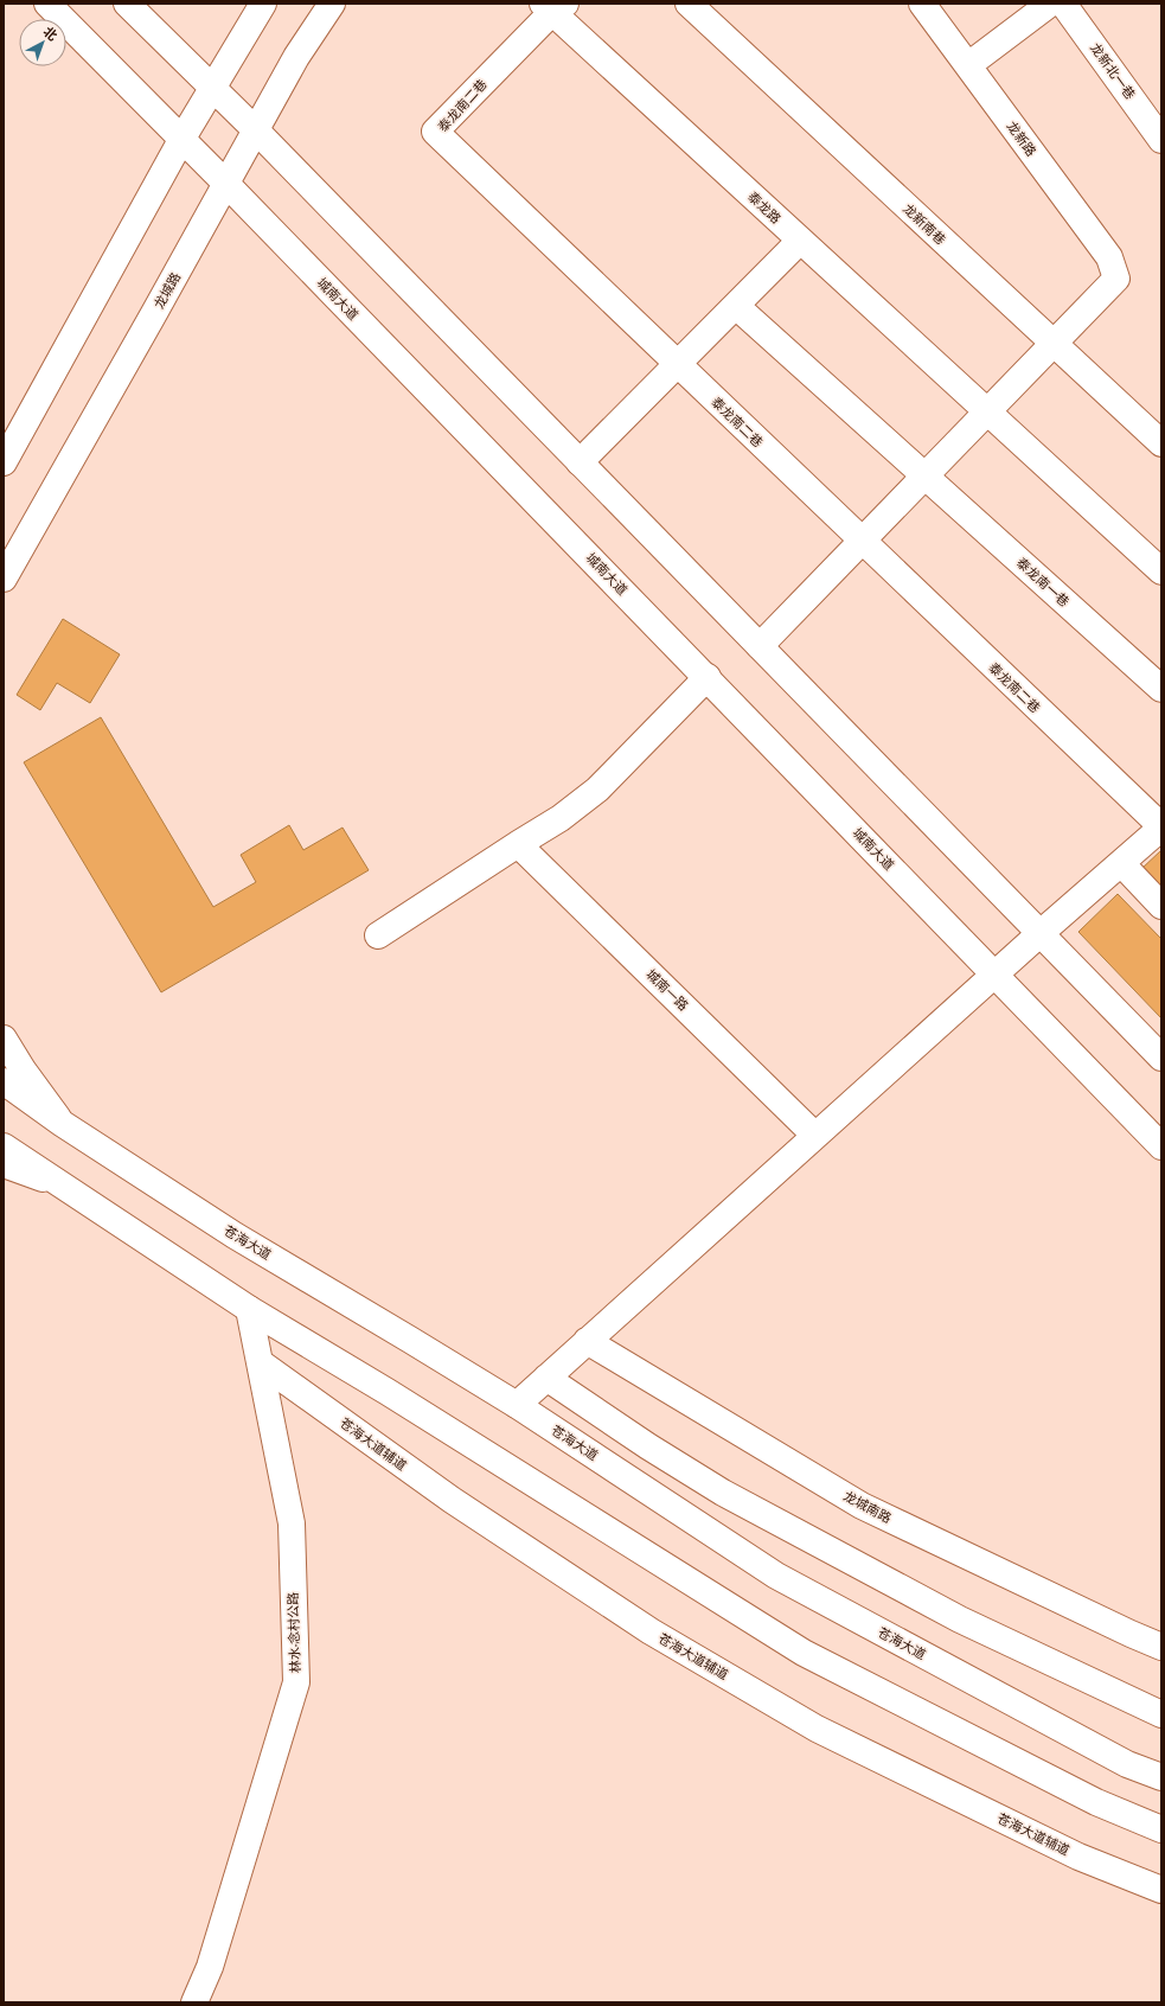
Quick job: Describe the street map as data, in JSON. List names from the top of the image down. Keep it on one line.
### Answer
{"streets":{"main road":["龙新北一巷","泰龙南二巷","龙新路","泰龙路","龙新南巷","龙城路","城南大道","泰龙南一巷","城南一路","苍海大道","苍海大道辅道","龙城南路","林水-念村公路"]},"crossings":[["泰龙南二巷","泰龙路"],["龙新路","龙新南巷"],["龙城路","城南大道"],["苍海大道辅道","林水-念村公路"]],"north":"top right"}
